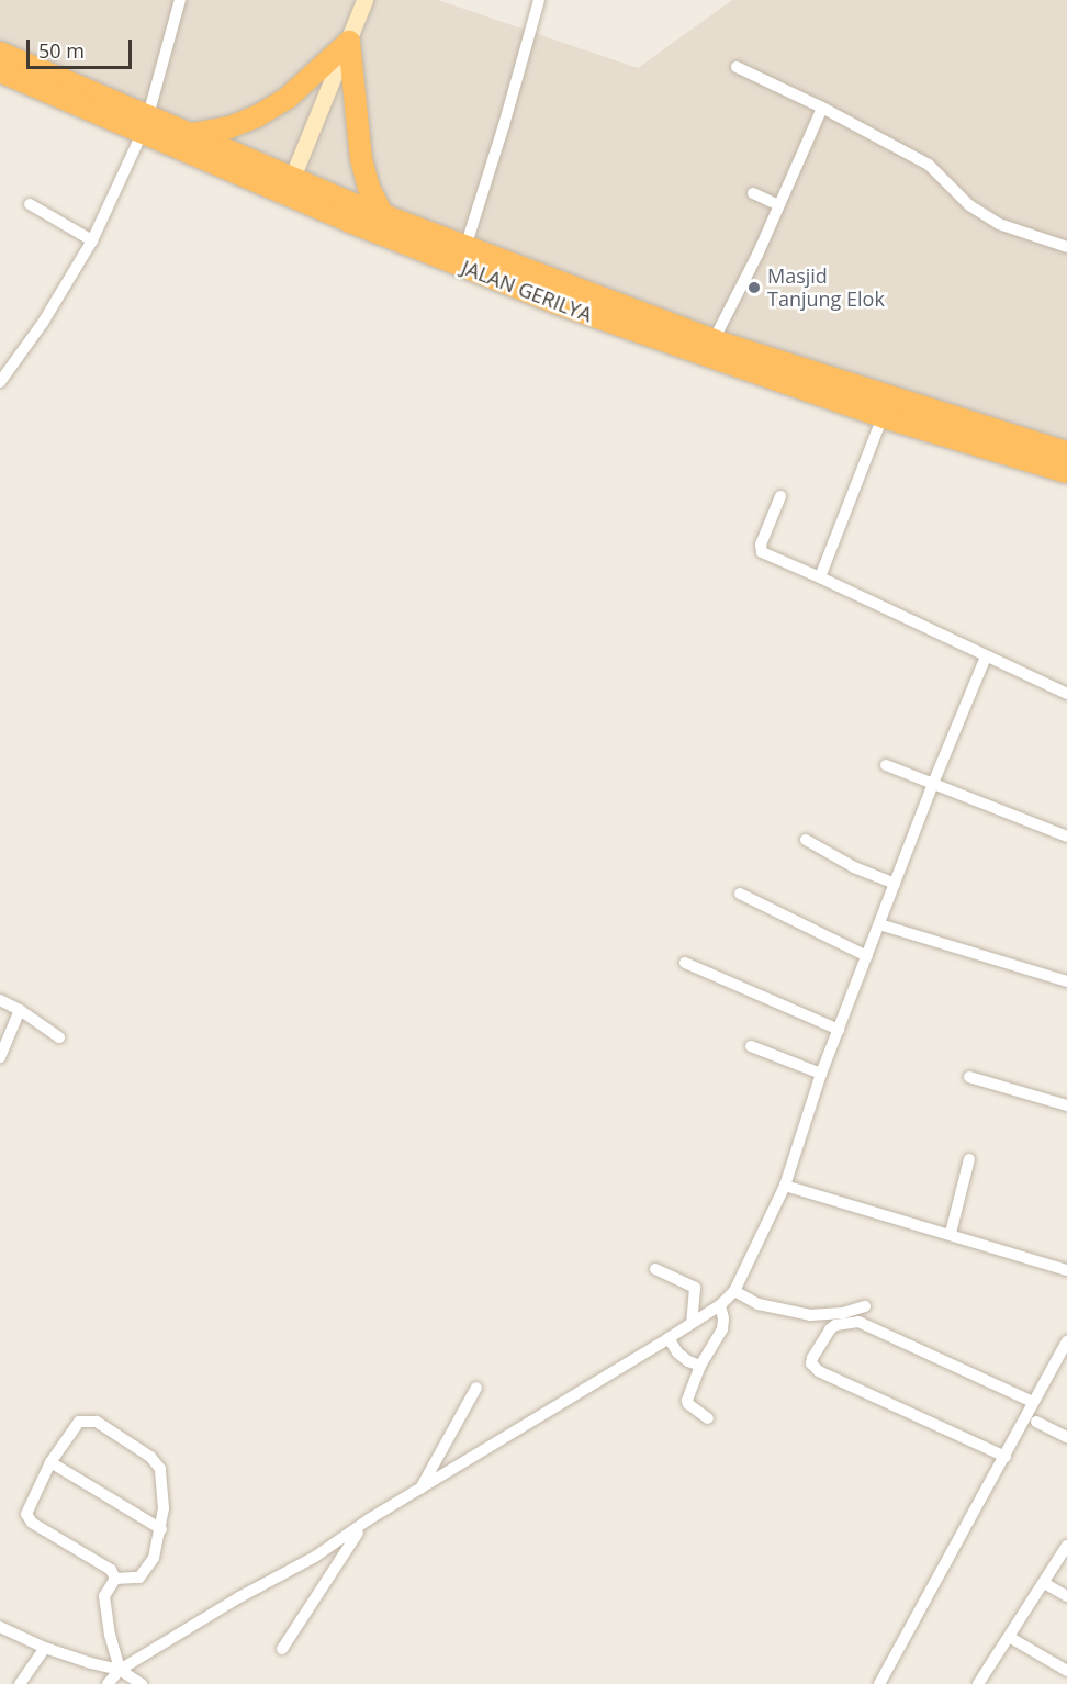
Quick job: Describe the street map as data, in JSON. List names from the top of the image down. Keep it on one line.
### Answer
{"streets":{"highway":["JALAN GERILYA"]},"places":["Masjid Tanjung Elok"],"scale_bar":"50 m"}
